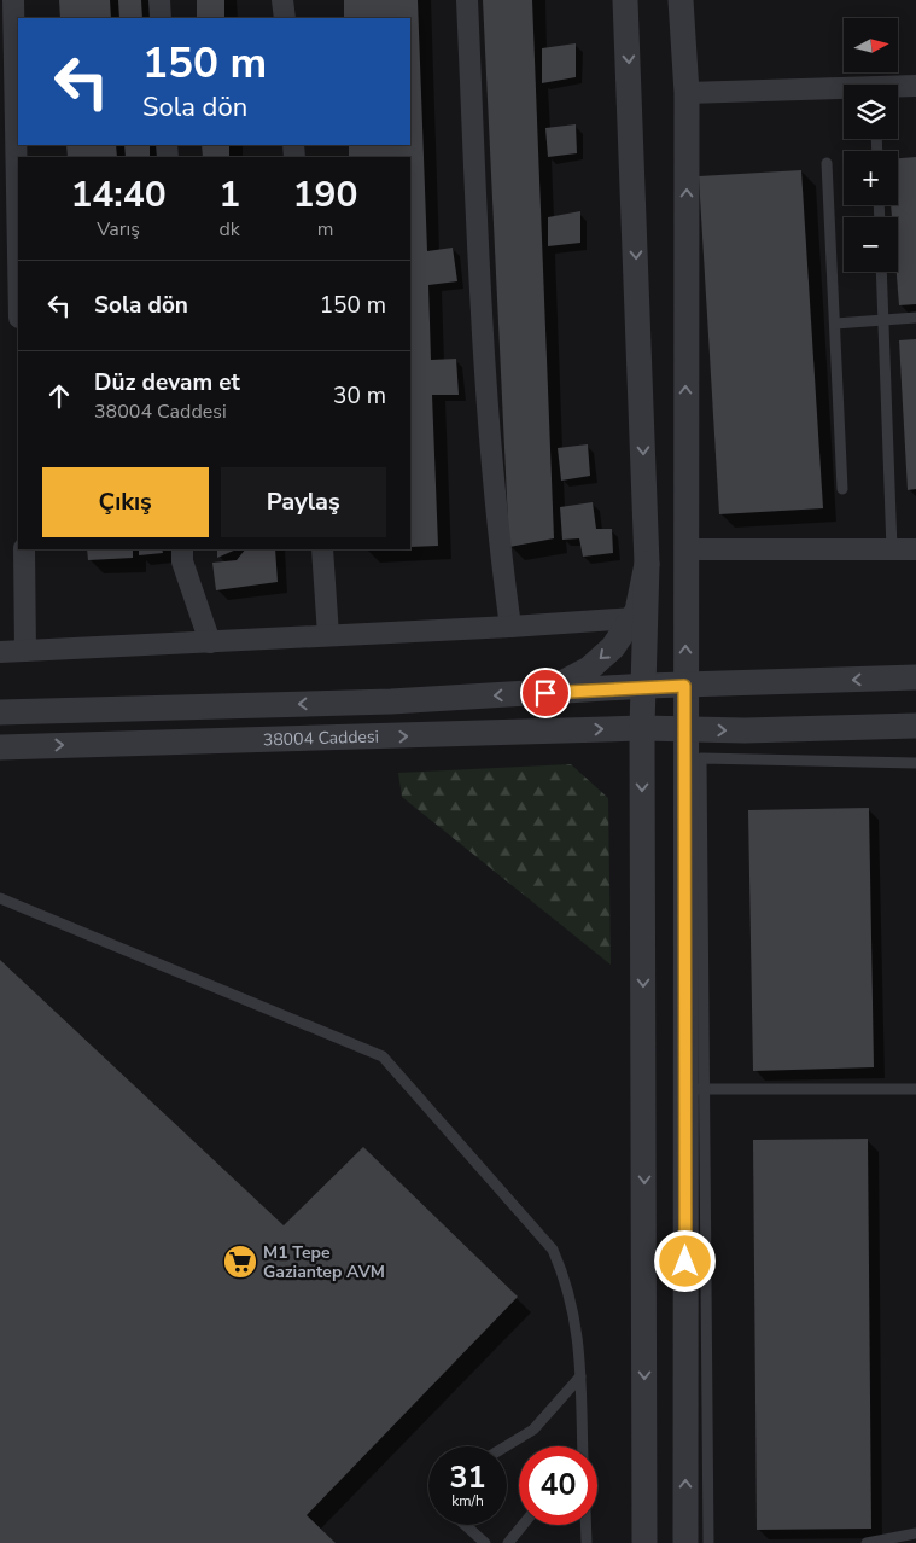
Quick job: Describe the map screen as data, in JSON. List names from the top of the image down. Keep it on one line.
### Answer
{"streets":{"street":["38004 Caddesi"]},"places":{"supermarket":["M1 Tepe Gaziantep AVM"]},"north":"right","page":{"map_buttons":["+","−"],"turn":["150 m","Sola dön"],"eta":["14:40","Varış","1","dk","190","m"],"list":[{"name":"Sola dön","value":"150 m"},{"name":"Düz devam et","note":"38004 Caddesi","value":"30 m"}],"buttons":["Çıkış","Paylaş"],"speed":"31 km/h","limit":"40"}}
